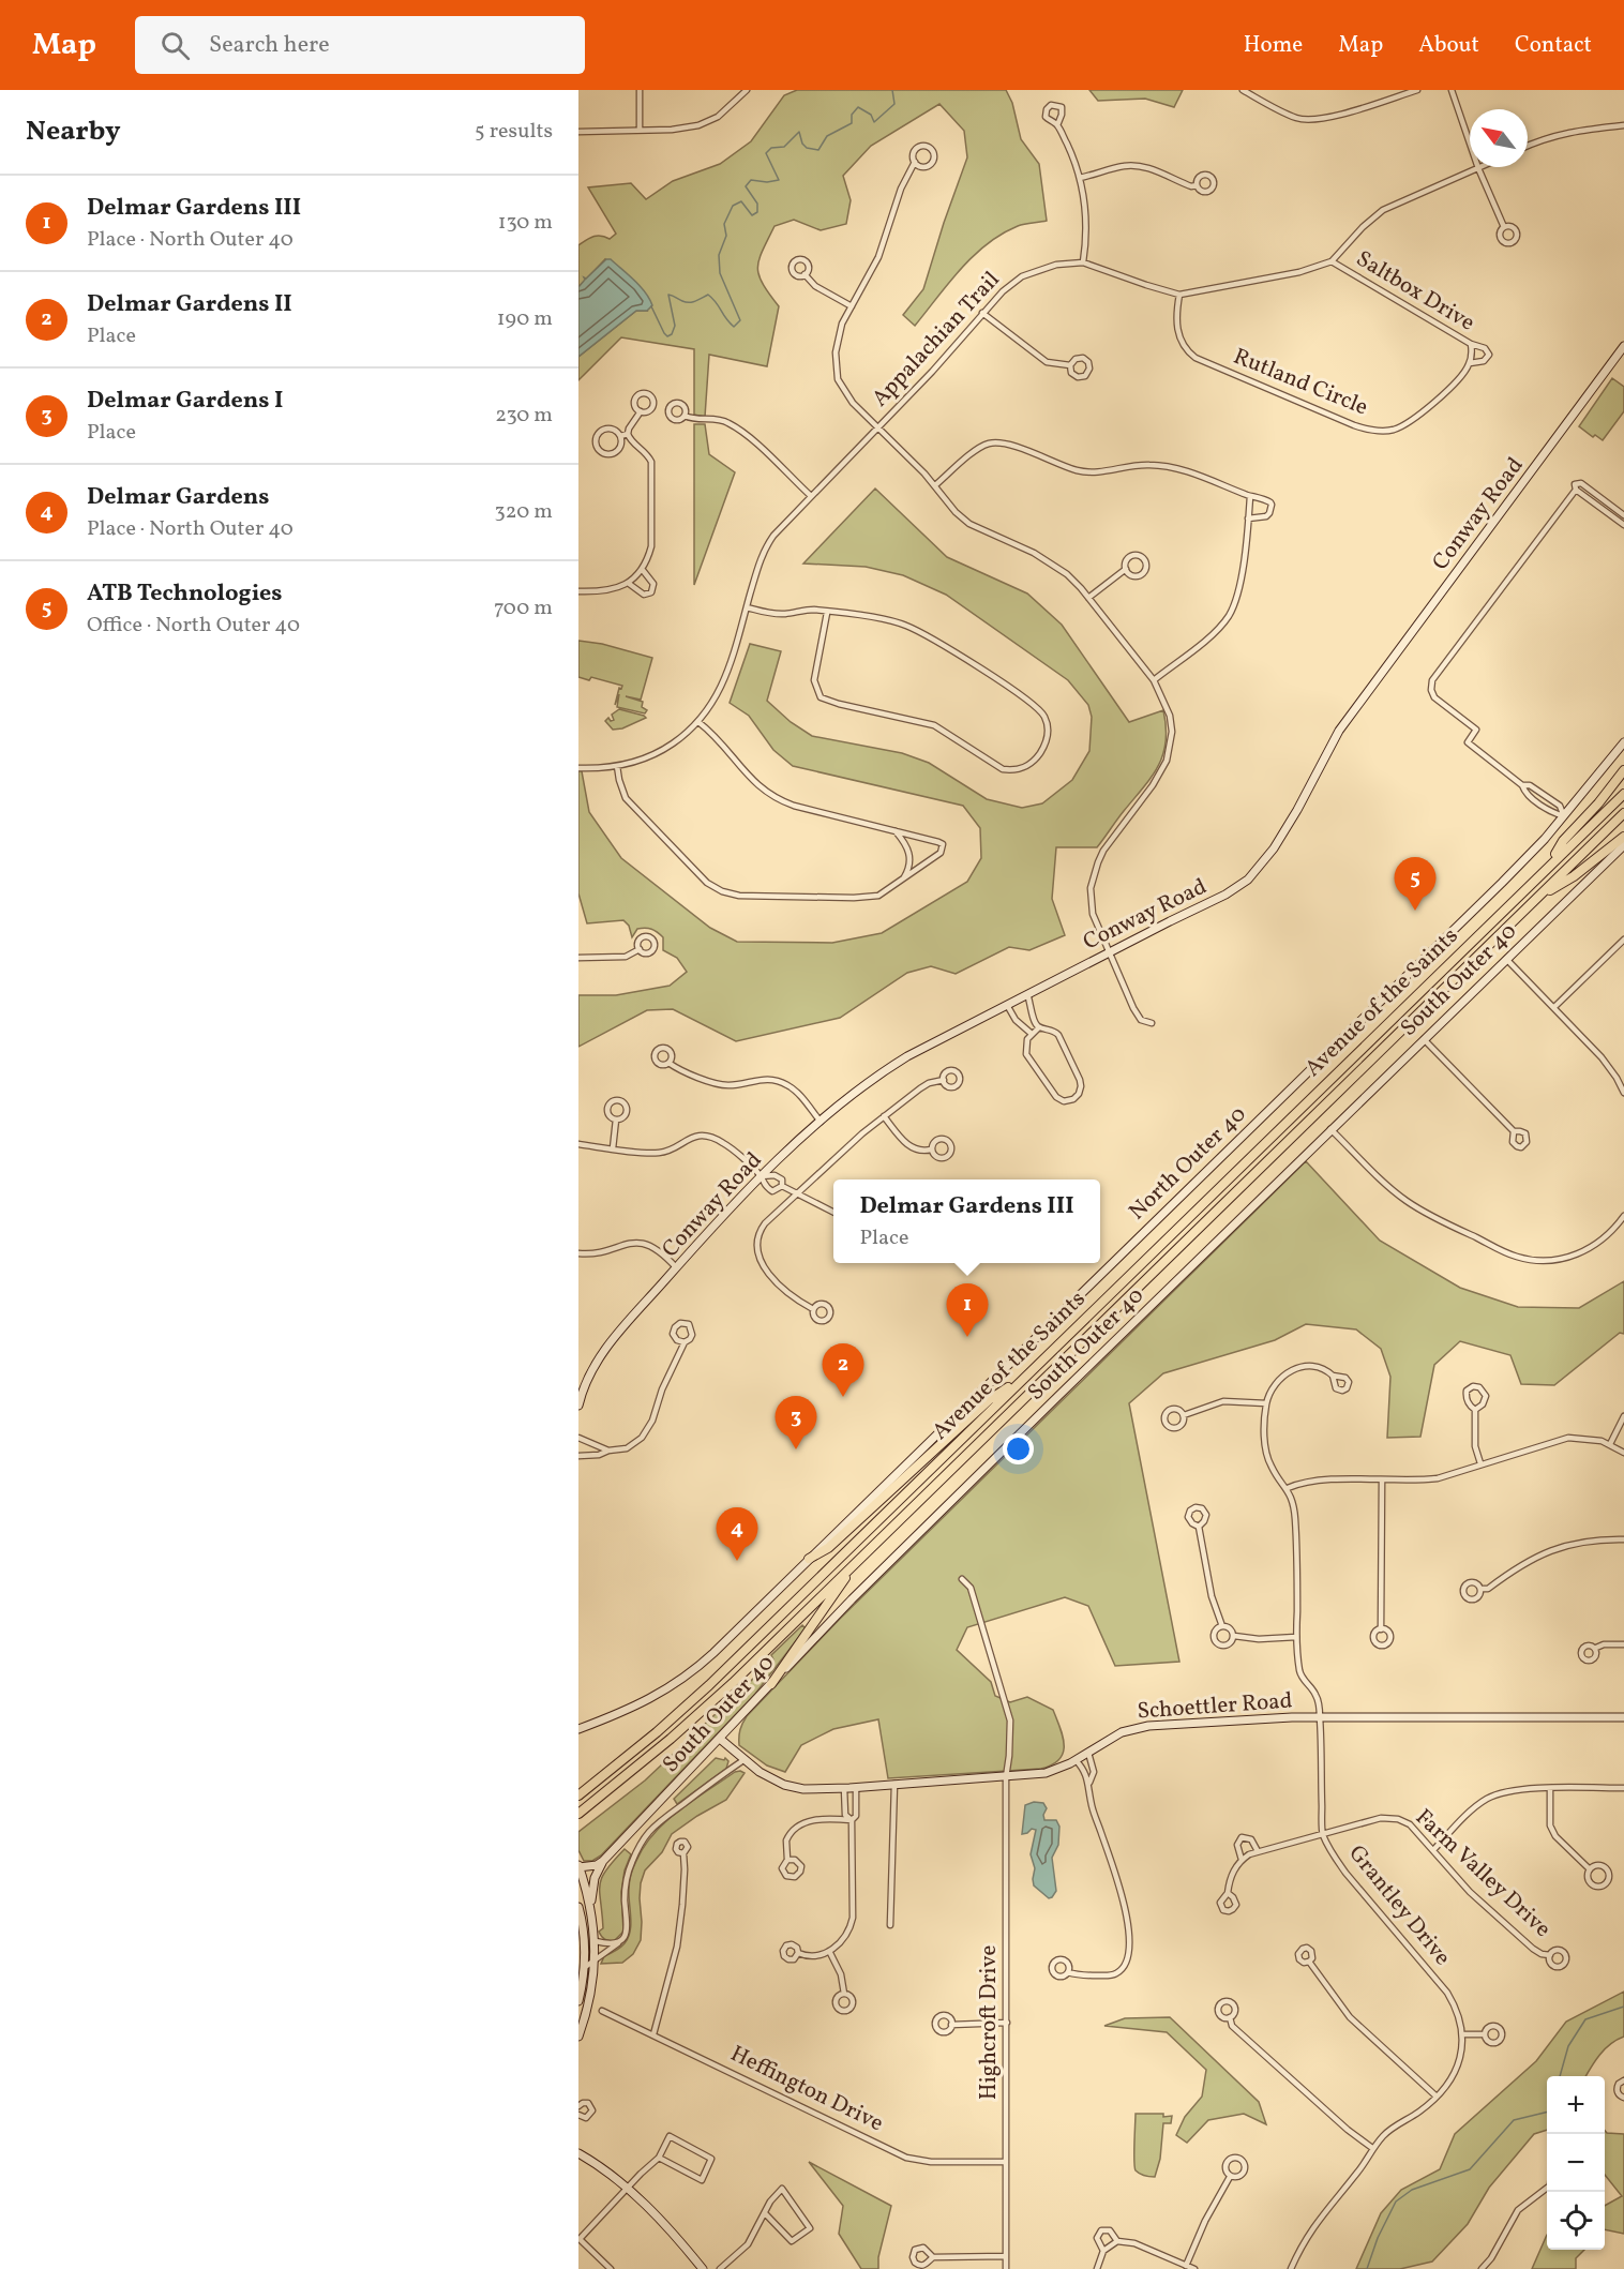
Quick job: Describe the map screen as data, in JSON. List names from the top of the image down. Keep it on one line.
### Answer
{"streets":{"highway":["Avenue of the Saints"],"street":["Saltbox Drive","Appalachian Trail","Rutland Circle","Conway Road","South Outer 40","North Outer 40","Schoettler Road","Farm Valley Drive","Grantley Drive","Highcroft Drive","Heffington Drive"]},"crossings":[["Saltbox Drive","Appalachian Trail"],["Saltbox Drive","Rutland Circle"],["Appalachian Trail","Rutland Circle"],["South Outer 40","Schoettler Road"],["Schoettler Road","Grantley Drive"],["Schoettler Road","Highcroft Drive"],["Farm Valley Drive","Grantley Drive"],["Highcroft Drive","Heffington Drive"]],"north":"top left","page":{"header":"Map","search":"Search here","nav":["Home","Map","About","Contact"],"heading":["Nearby","5 results"],"list":[{"mark":"1","name":"Delmar Gardens III","note":"Place · North Outer 40","value":"130 m"},{"mark":"2","name":"Delmar Gardens II","note":"Place","value":"190 m"},{"mark":"3","name":"Delmar Gardens I","note":"Place","value":"230 m"},{"mark":"4","name":"Delmar Gardens","note":"Place · North Outer 40","value":"320 m"},{"mark":"5","name":"ATB Technologies","note":"Office · North Outer 40","value":"700 m"}],"pins":["5","1","2","3","4"],"popup":["Delmar Gardens III","Place"],"map_buttons":["+","−"]}}
